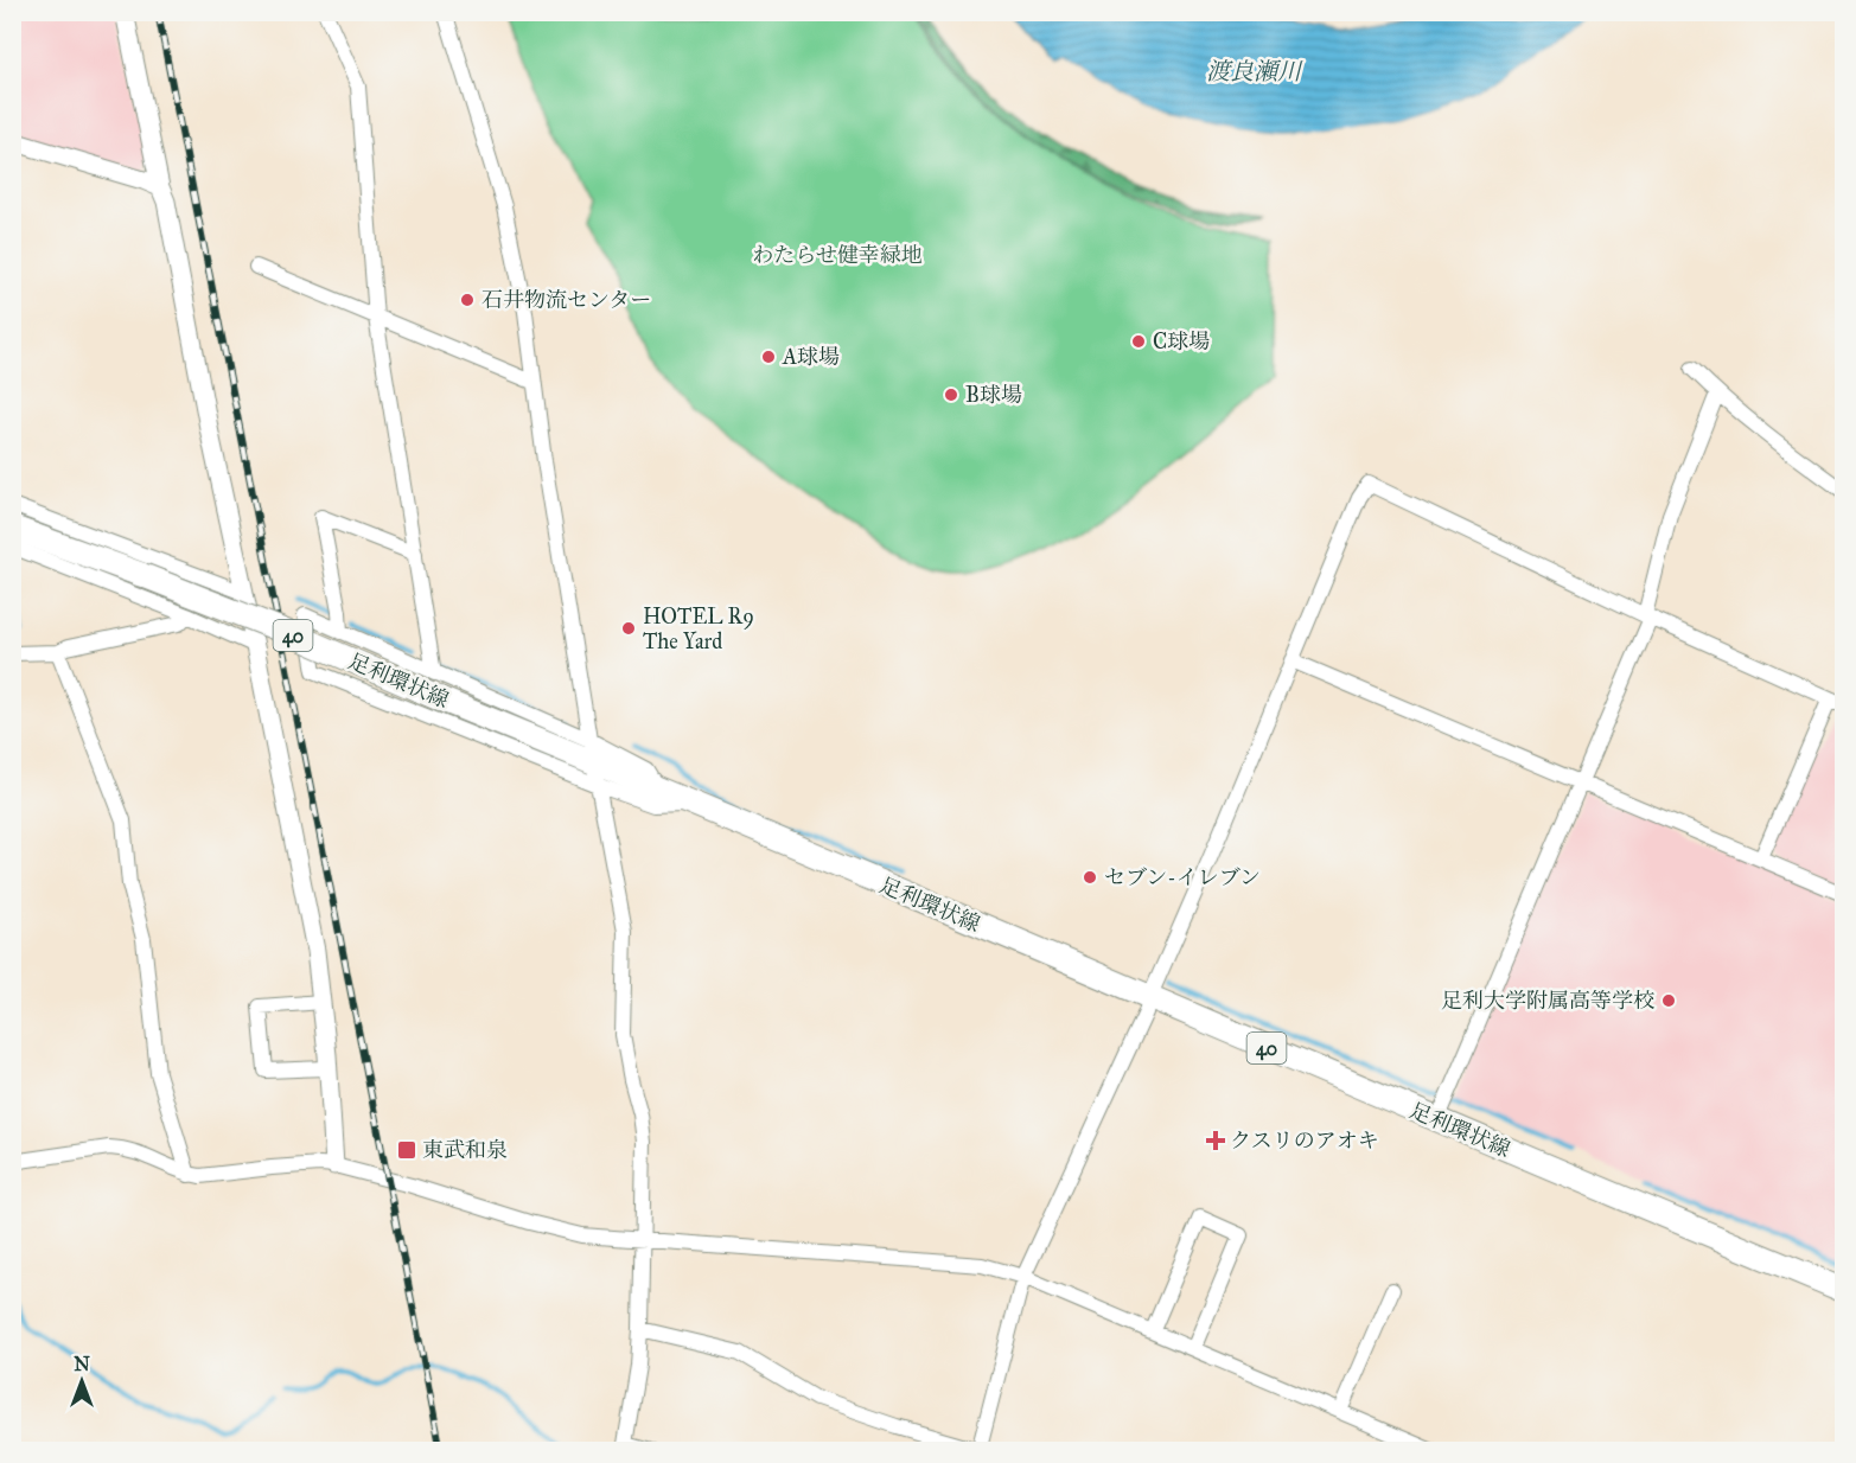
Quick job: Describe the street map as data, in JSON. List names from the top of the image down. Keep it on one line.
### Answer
{"streets":{"main road":["40","足利環状線"]},"water":["渡良瀬川"],"parks":["わたらせ健幸緑地"],"places":{"other":["石井物流センター","C球場","A球場","B球場","HOTEL R9 The Yard","セブン-イレブン","足利大学附属高等学校"],"health":["クスリのアオキ"],"transit":["東武和泉"]},"north":"top"}
